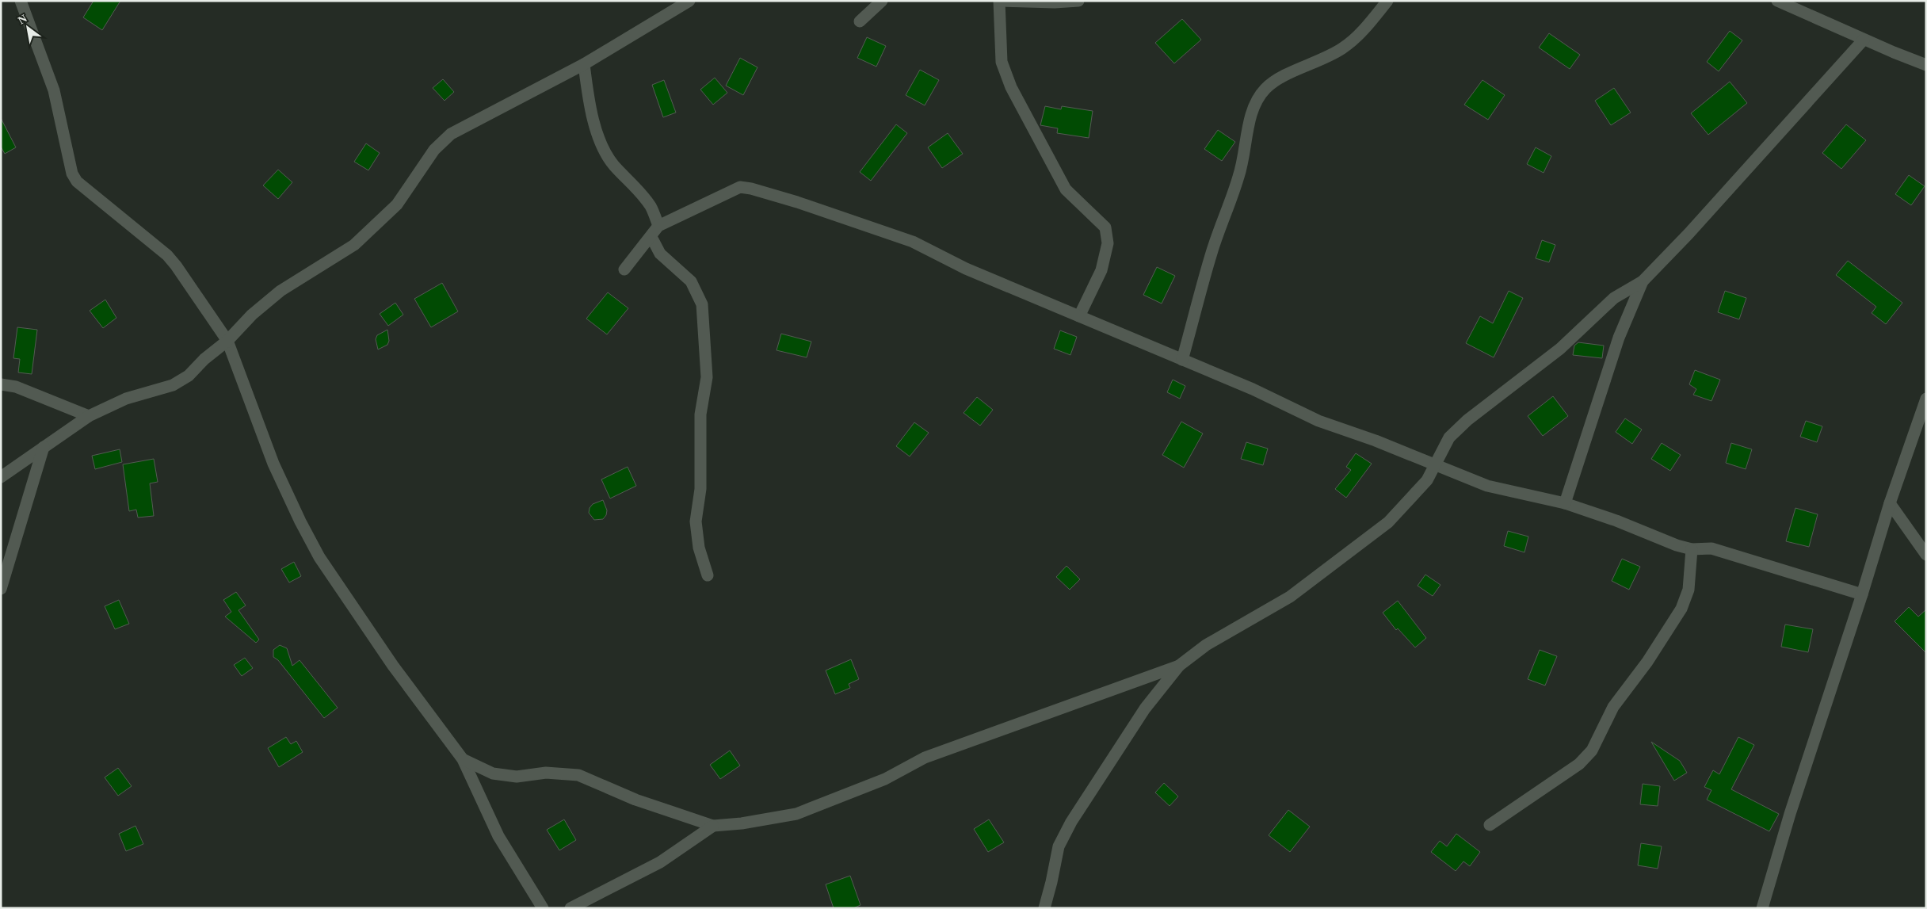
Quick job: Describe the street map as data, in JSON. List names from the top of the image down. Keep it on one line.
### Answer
{"north":"top left"}
